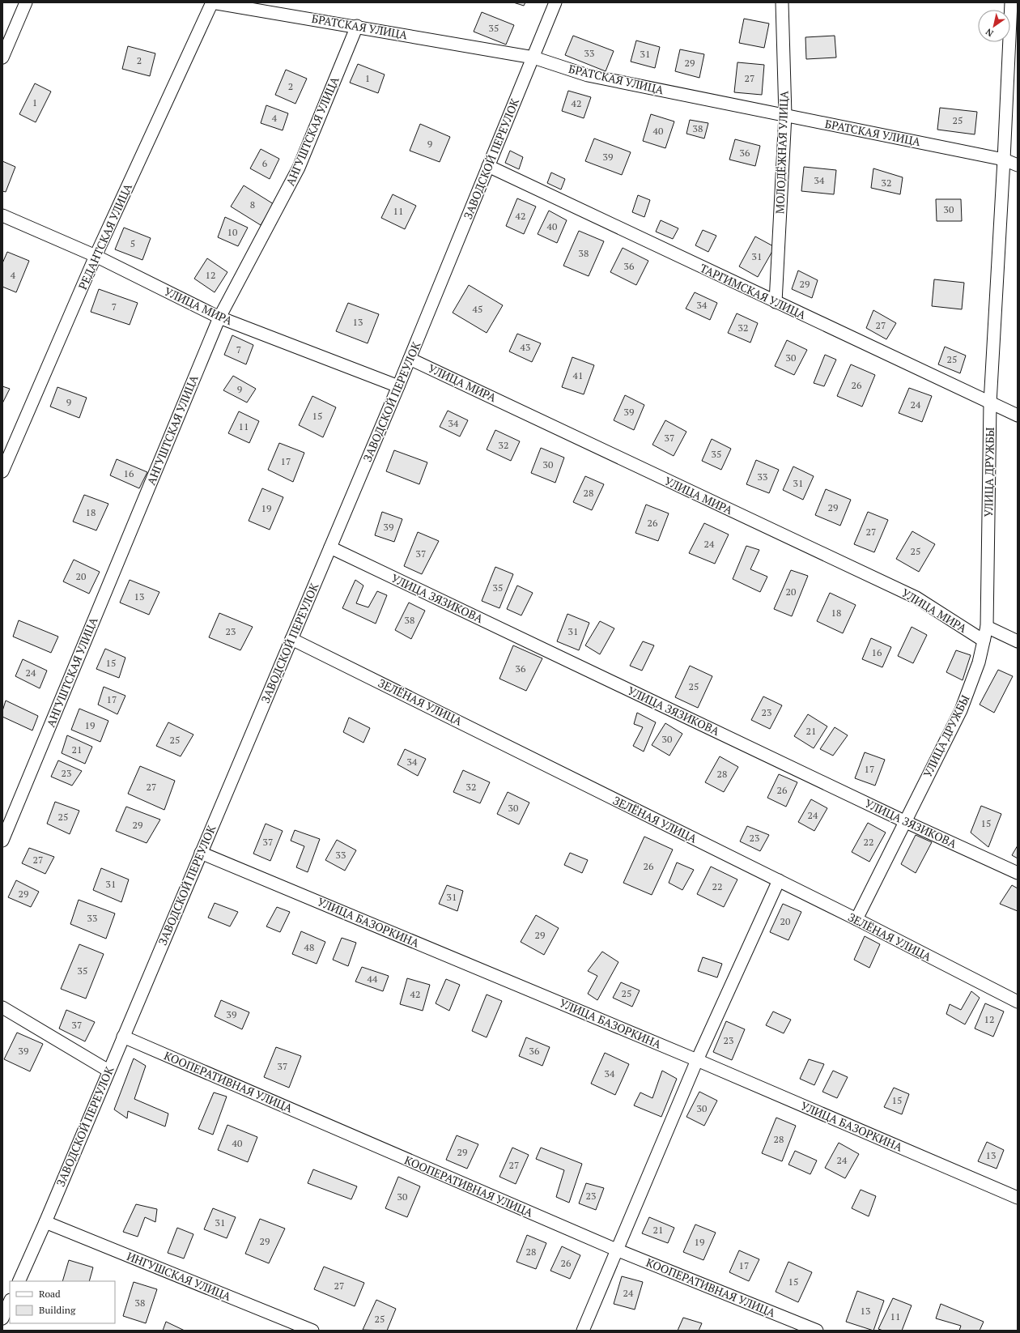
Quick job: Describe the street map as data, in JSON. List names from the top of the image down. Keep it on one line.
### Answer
{"streets":{"street":["БРАТСКАЯ УЛИЦА","АНГУШТСКАЯ УЛИЦА","МОЛОДЁЖНАЯ УЛИЦА","ЗАВОДСКОЙ ПЕРЕУЛОК","РЕДАНТСКАЯ УЛИЦА","ТАРГИМСКАЯ УЛИЦА","УЛИЦА МИРА","УЛИЦА ДРУЖБЫ","УЛИЦА ЗЯЗИКОВА","ЗЕЛЁНАЯ УЛИЦА","УЛИЦА БАЗОРКИНА","КООПЕРАТИВНАЯ УЛИЦА","ИНГУШСКАЯ УЛИЦА"]},"crossings":[["БРАТСКАЯ УЛИЦА","АНГУШТСКАЯ УЛИЦА"],["БРАТСКАЯ УЛИЦА","МОЛОДЁЖНАЯ УЛИЦА"],["БРАТСКАЯ УЛИЦА","ЗАВОДСКОЙ ПЕРЕУЛОК"],["БРАТСКАЯ УЛИЦА","РЕДАНТСКАЯ УЛИЦА"],["БРАТСКАЯ УЛИЦА","УЛИЦА ДРУЖБЫ"],["АНГУШТСКАЯ УЛИЦА","УЛИЦА МИРА"],["МОЛОДЁЖНАЯ УЛИЦА","ТАРГИМСКАЯ УЛИЦА"],["ЗАВОДСКОЙ ПЕРЕУЛОК","ТАРГИМСКАЯ УЛИЦА"],["ЗАВОДСКОЙ ПЕРЕУЛОК","УЛИЦА МИРА"],["ЗАВОДСКОЙ ПЕРЕУЛОК","УЛИЦА ЗЯЗИКОВА"],["ЗАВОДСКОЙ ПЕРЕУЛОК","ЗЕЛЁНАЯ УЛИЦА"],["ЗАВОДСКОЙ ПЕРЕУЛОК","УЛИЦА БАЗОРКИНА"],["ЗАВОДСКОЙ ПЕРЕУЛОК","КООПЕРАТИВНАЯ УЛИЦА"],["ЗАВОДСКОЙ ПЕРЕУЛОК","ИНГУШСКАЯ УЛИЦА"],["РЕДАНТСКАЯ УЛИЦА","УЛИЦА МИРА"],["ТАРГИМСКАЯ УЛИЦА","УЛИЦА ДРУЖБЫ"],["УЛИЦА МИРА","УЛИЦА ДРУЖБЫ"],["УЛИЦА ДРУЖБЫ","УЛИЦА ЗЯЗИКОВА"],["УЛИЦА ДРУЖБЫ","ЗЕЛЁНАЯ УЛИЦА"]],"house_numbers":["35","33","31","2","29","1","27","2","1","42","4","25","38","40","9","36","39","6","34","32","8","30","11","42","40","10","5","38","31","36","4","12","29","34","7","45","13","27","32","43","7","30","25","41","26","9","9","24","39","15","34","11","37","32","35","17","30","16","33","31","28","29","19","18","26","39","27","24","25","37","20","35","20","13","18","38","23","31","16","15","36","24","25","17","23","19","21","30","25","21","34","17","23","28","27","32","26","30","24","25","15","29","23","37","22","33","27","26","31","22","29","31","33","20","29","48","35","44","25","42","39","12","37","23","39","36","37","34","15","30","28","40","29","13","24","27","23","30","31","21","29","19","28","26","17","15","27","24","38","13","11","25"],"legend":["Road","Building"],"north":"bottom left"}
